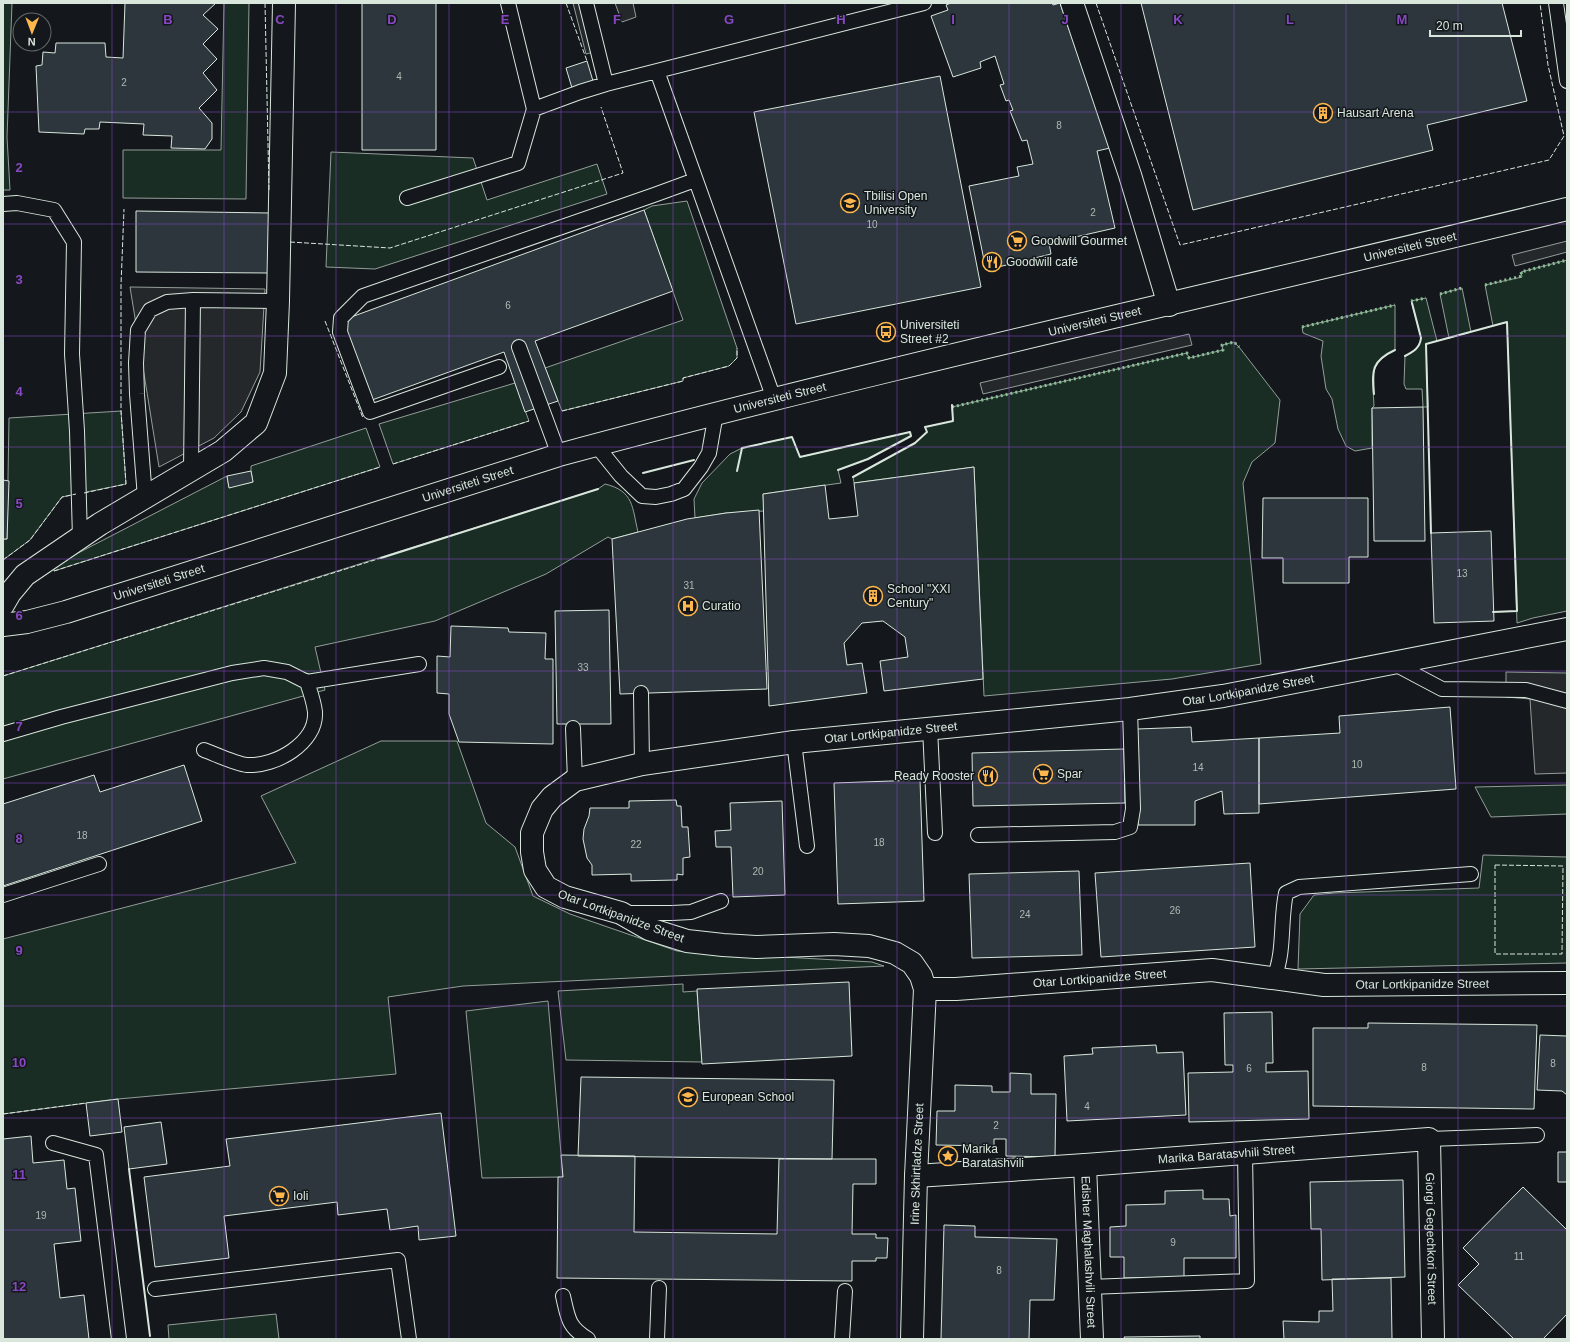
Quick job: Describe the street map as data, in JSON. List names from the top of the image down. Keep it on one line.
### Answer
{"streets":{"street":["Universiteti Street","Otar Lortkipanidze Street","Marika Baratasvhili Street","Irine Skhirtladze Street","Giorgi Gegechkori Street","Edisher Maghalashvili Street"]},"crossings":[["Otar Lortkipanidze Street","Irine Skhirtladze Street"],["Marika Baratasvhili Street","Irine Skhirtladze Street"],["Marika Baratasvhili Street","Giorgi Gegechkori Street"],["Marika Baratasvhili Street","Edisher Maghalashvili Street"]],"places":{"building":["Hausart Arena","School \"XXI Century\""],"school or university":["Tbilisi Open University","European School"],"supermarket":["Goodwill Gourmet","Spar","Ioli"],"restaurant":["Goodwill café","Ready Rooster"],"bus stop":["Universiteti Street #2"],"hospital":["Curatio"],"place":["Marika Baratashvili"]},"house_numbers":["4","2","8","2","10","6","13","31","33","10","14","18","18","22","20","26","24","8","8","6","4","2","19","9","11","8"],"scale_bar":"20 m","north":"bottom","grid":{"columns":["B","C","D","E","F","G","H","I","J","K","L","M"],"rows":["2","3","4","5","6","7","8","9","10","11","12"]}}
